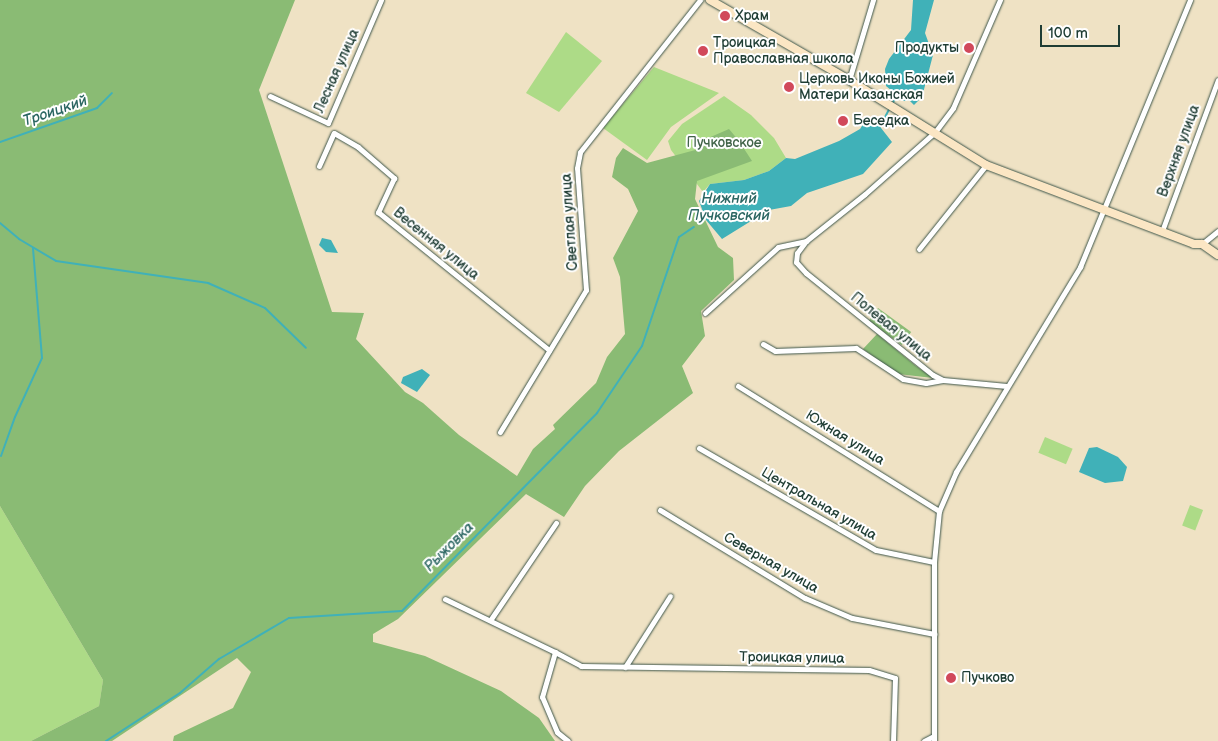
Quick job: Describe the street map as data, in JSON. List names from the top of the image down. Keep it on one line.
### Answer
{"streets":{"street":["Лесная улица","Верхняя улица","Светлая улица","Весенняя улица","Полевая улица","Южная улица","Центральная улица","Северная улица","Троицкая улица"]},"crossings":[["Светлая улица","Весенняя улица"]],"water":["Троицкий","Нижний Пучковский","Рыжовка"],"parks":["Пучковское"],"places":["Храм","Продукты","Троицкая Православная школа","Церковь Иконы Божией Матери Казанская","Беседка","Пучково"],"scale_bar":"100 m"}
